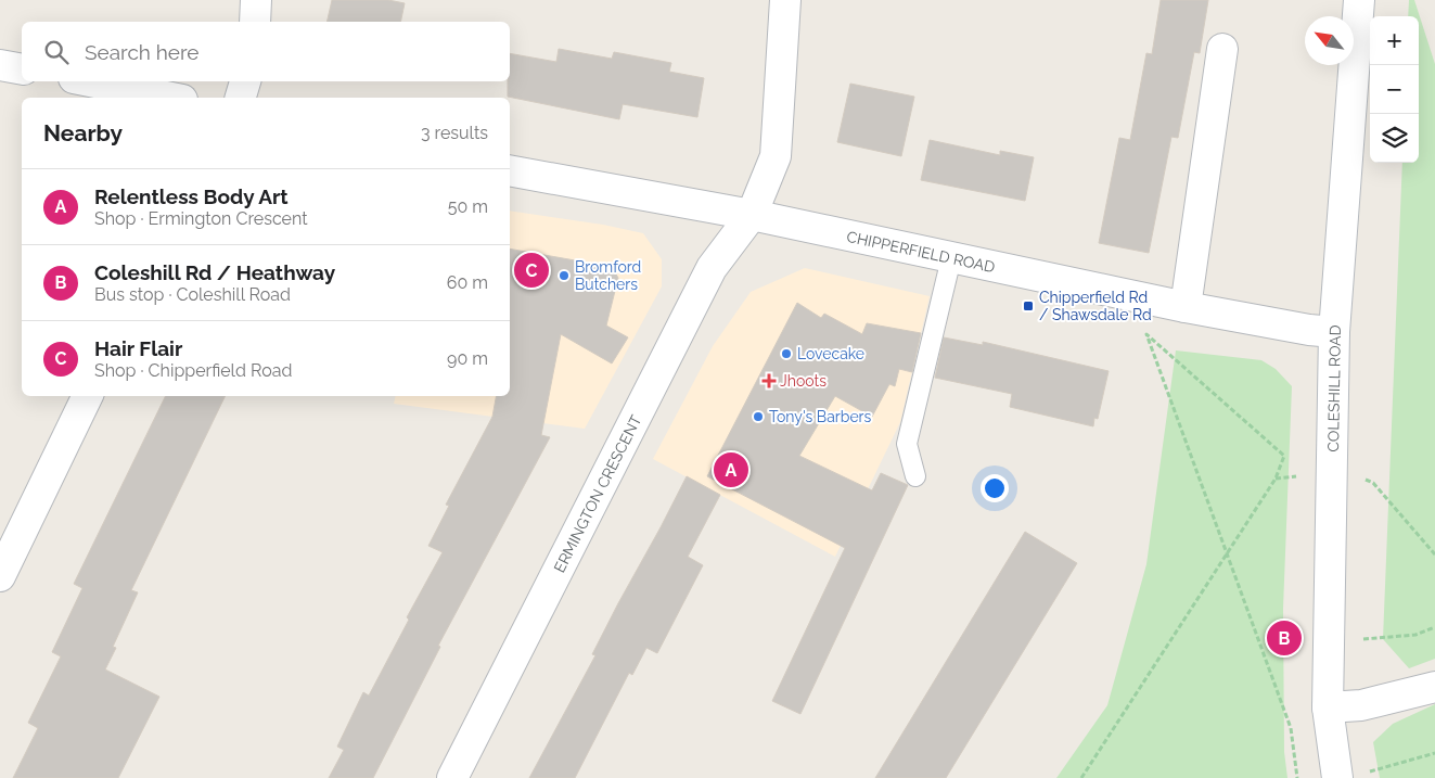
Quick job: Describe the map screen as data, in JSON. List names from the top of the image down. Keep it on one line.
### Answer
{"streets":{"street":["CHIPPERFIELD ROAD","COLESHILL ROAD","ERMINGTON CRESCENT"]},"crossings":[["CHIPPERFIELD ROAD","COLESHILL ROAD"],["CHIPPERFIELD ROAD","ERMINGTON CRESCENT"]],"places":{"other":["Bromford Butchers","Lovecake","Tony's Barbers"],"transit":["Chipperfield Rd / Shawsdale Rd"],"health":["Jhoots"]},"north":"top left","page":{"map_buttons":["+","−"],"search":"Search here","heading":["Nearby","3 results"],"list":[{"mark":"A","name":"Relentless Body Art","note":"Shop · Ermington Crescent","value":"50 m"},{"mark":"B","name":"Coleshill Rd / Heathway","note":"Bus stop · Coleshill Road","value":"60 m"},{"mark":"C","name":"Hair Flair","note":"Shop · Chipperfield Road","value":"90 m"}],"pins":["C","A","B"]}}
